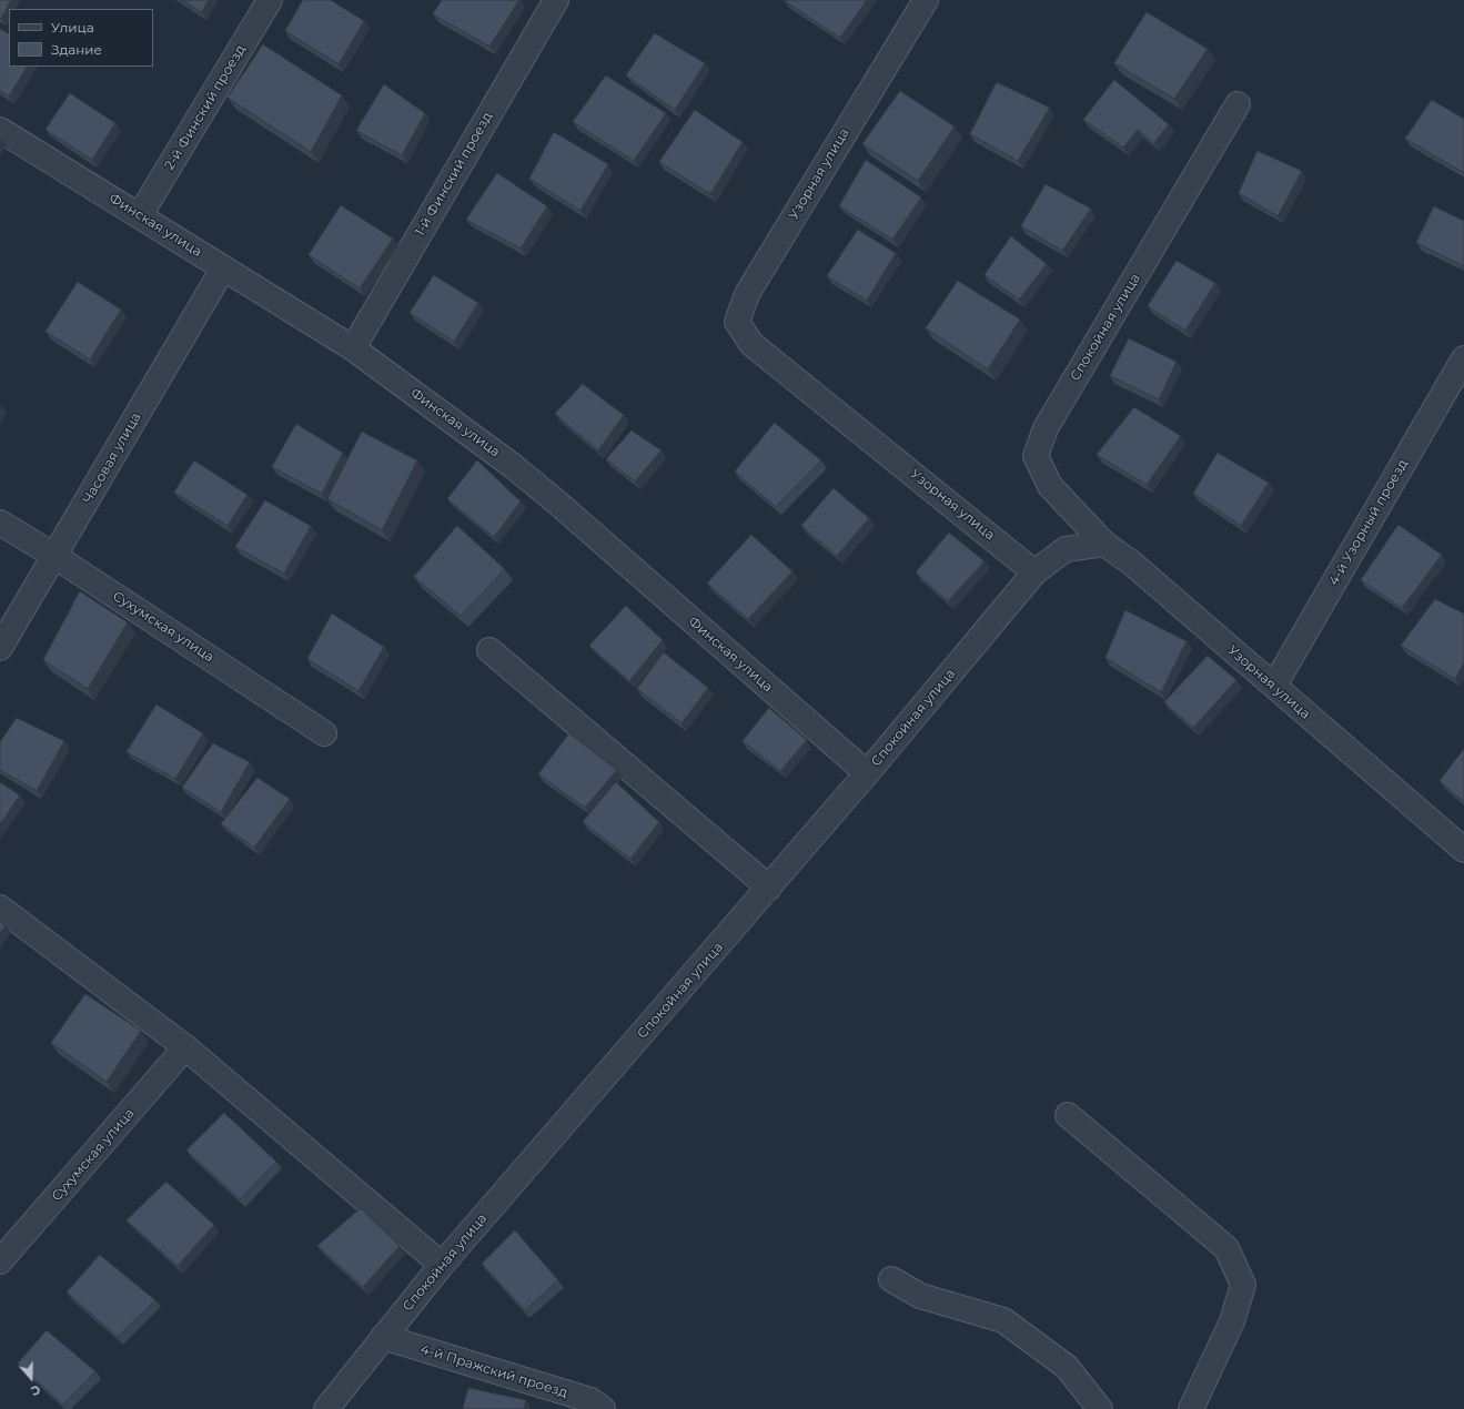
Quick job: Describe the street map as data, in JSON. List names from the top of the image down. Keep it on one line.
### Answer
{"streets":{"street":["2-й Финский проезд","1-й Финский проезд","Узорная улица","Финская улица","Спокойная улица","Часовая улица","4-й Узорный проезд","Сухумская улица","4-й Пражский проезд"]},"crossings":[["2-й Финский проезд","Финская улица"],["1-й Финский проезд","Финская улица"],["Узорная улица","Спокойная улица"],["Узорная улица","4-й Узорный проезд"],["Финская улица","Спокойная улица"],["Финская улица","Часовая улица"],["Спокойная улица","4-й Пражский проезд"],["Часовая улица","Сухумская улица"]],"legend":["Улица","Здание"],"north":"bottom"}
